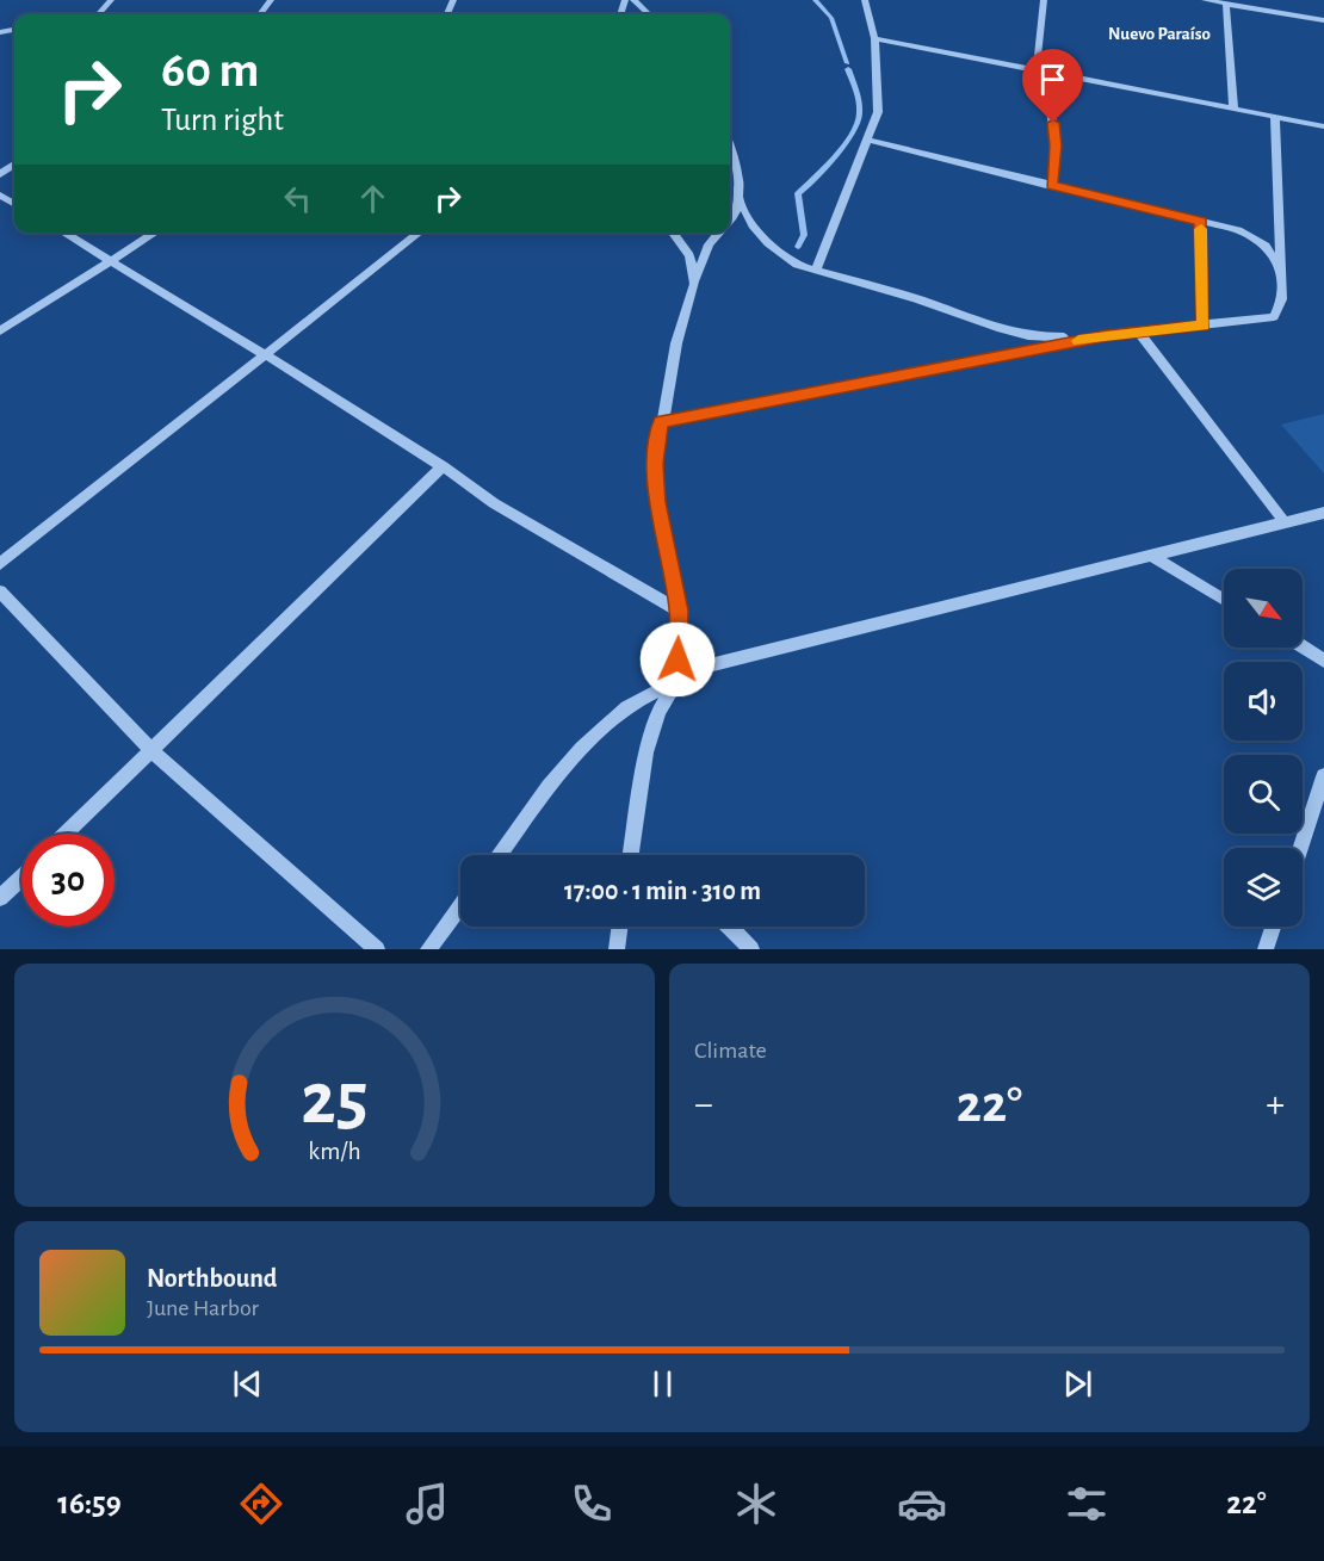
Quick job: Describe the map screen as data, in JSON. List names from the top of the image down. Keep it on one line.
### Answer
{"districts":["Nuevo Paraíso"],"north":"bottom right","page":{"turn":["60 m","Turn right"],"limit":"30","trip":"17:00 · 1 min · 310 m","tile":"Climate","heat":["−","22°","+"],"song":["Northbound","June Harbor"],"tabs":["16:59","22°"],"gauge":["25","km/h"]}}
